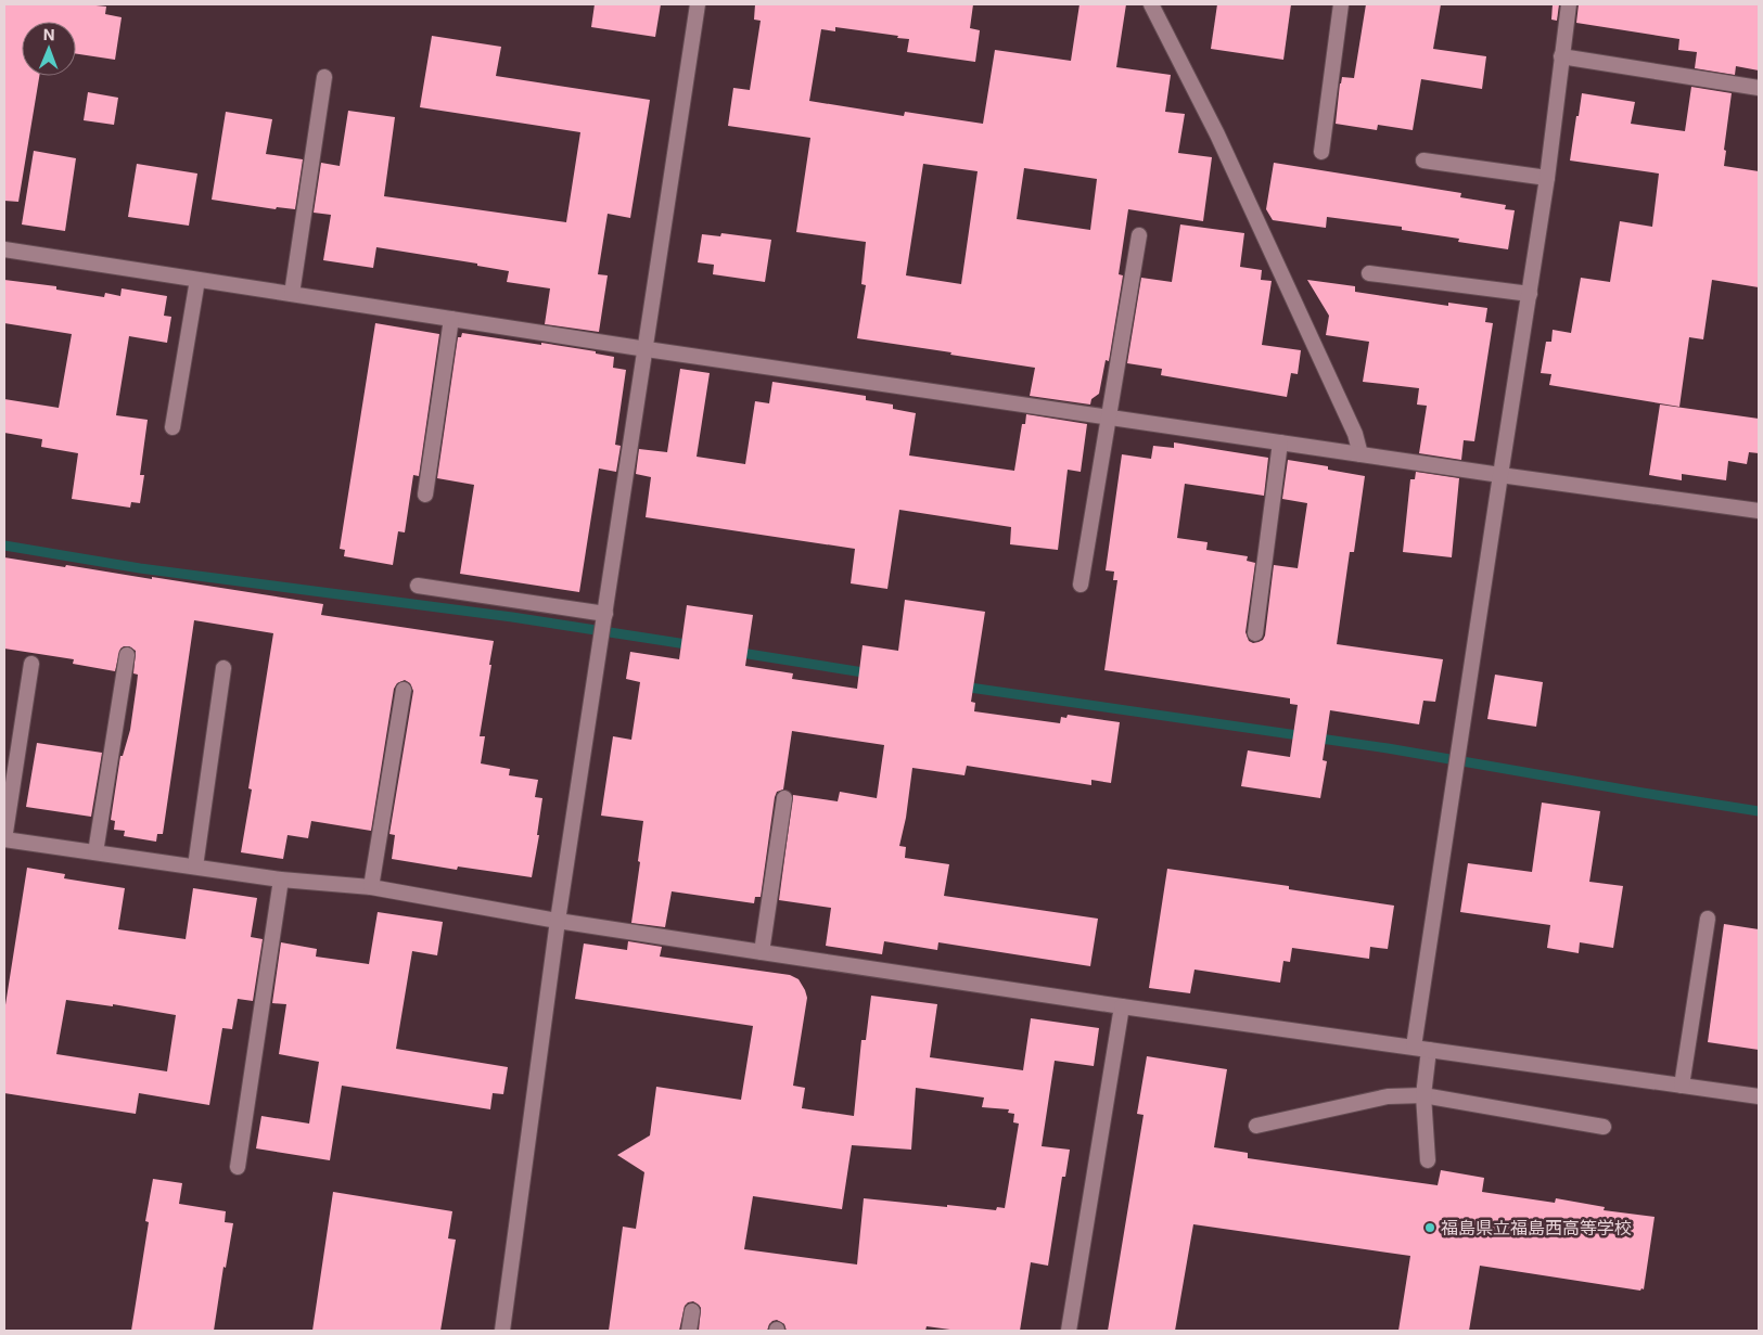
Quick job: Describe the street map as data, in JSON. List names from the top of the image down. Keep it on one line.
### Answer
{"places":["福島県立福島西高等学校"],"north":"top"}
